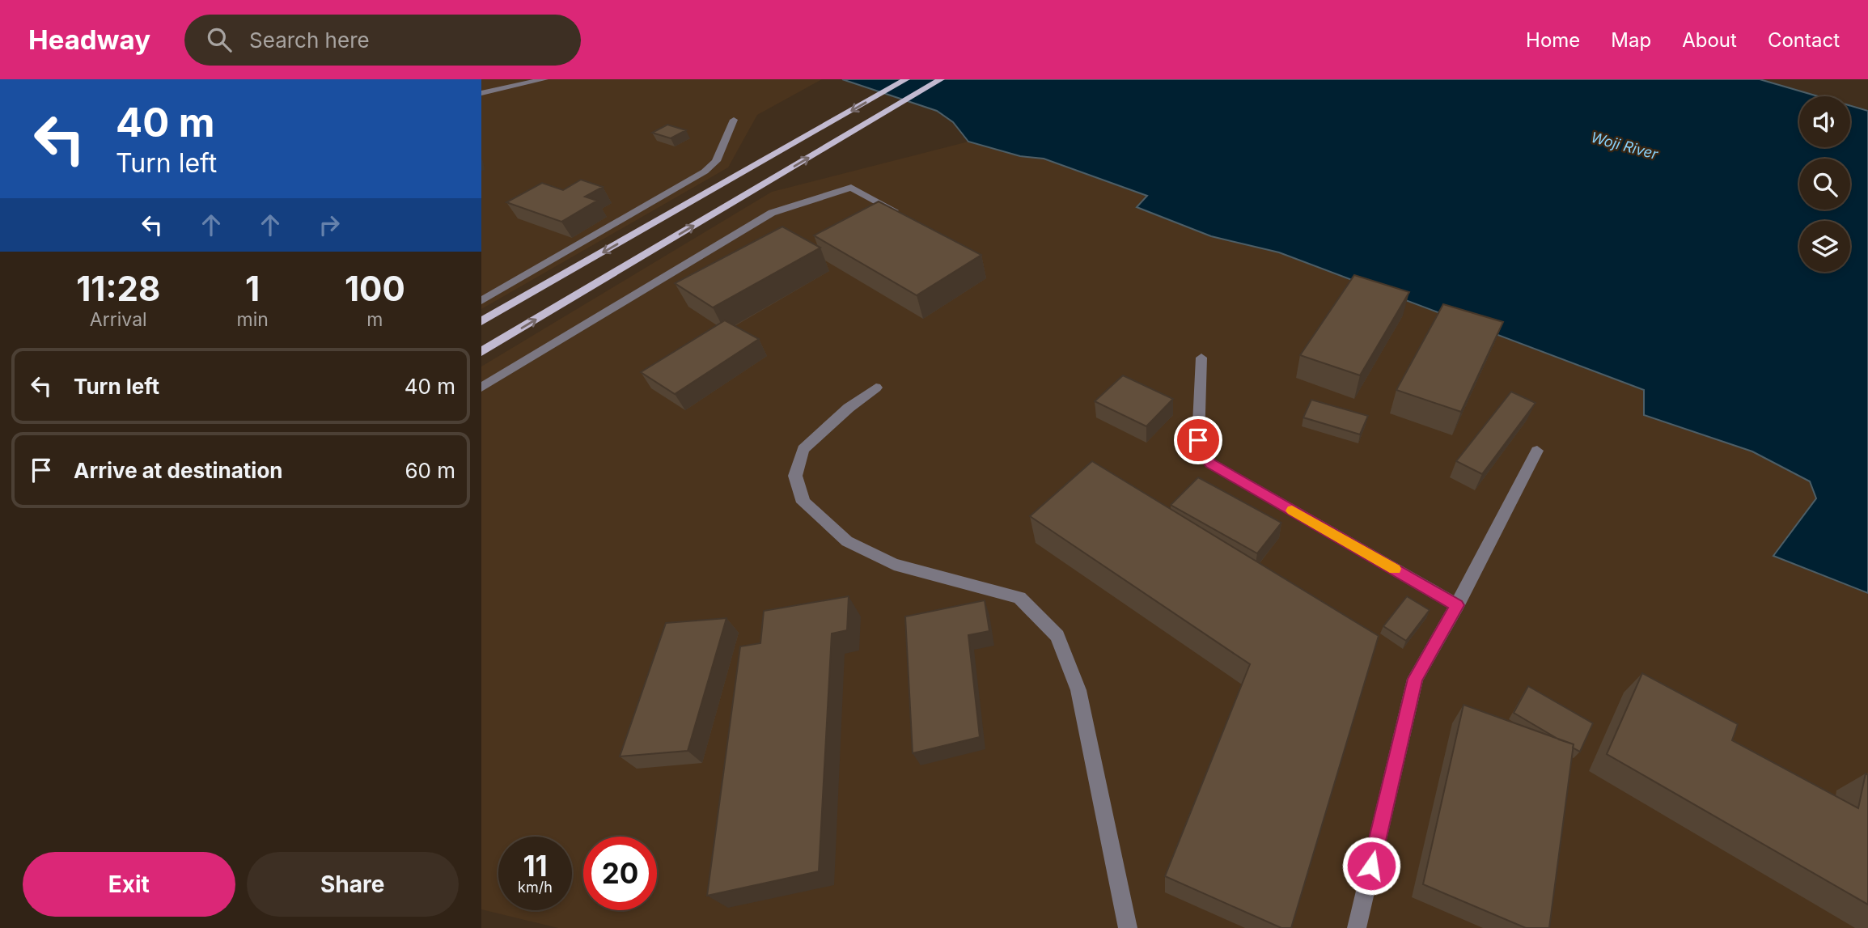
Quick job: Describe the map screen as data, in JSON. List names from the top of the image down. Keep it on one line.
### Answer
{"water":["Woji River"],"page":{"header":"Headway","search":"Search here","nav":["Home","Map","About","Contact"],"turn":["40 m","Turn left"],"eta":["11:28","Arrival","1","min","100","m"],"list":[{"name":"Turn left","value":"40 m"},{"name":"Arrive at destination","value":"60 m"}],"speed":"11 km/h","limit":"20","buttons":["Exit","Share"]}}
